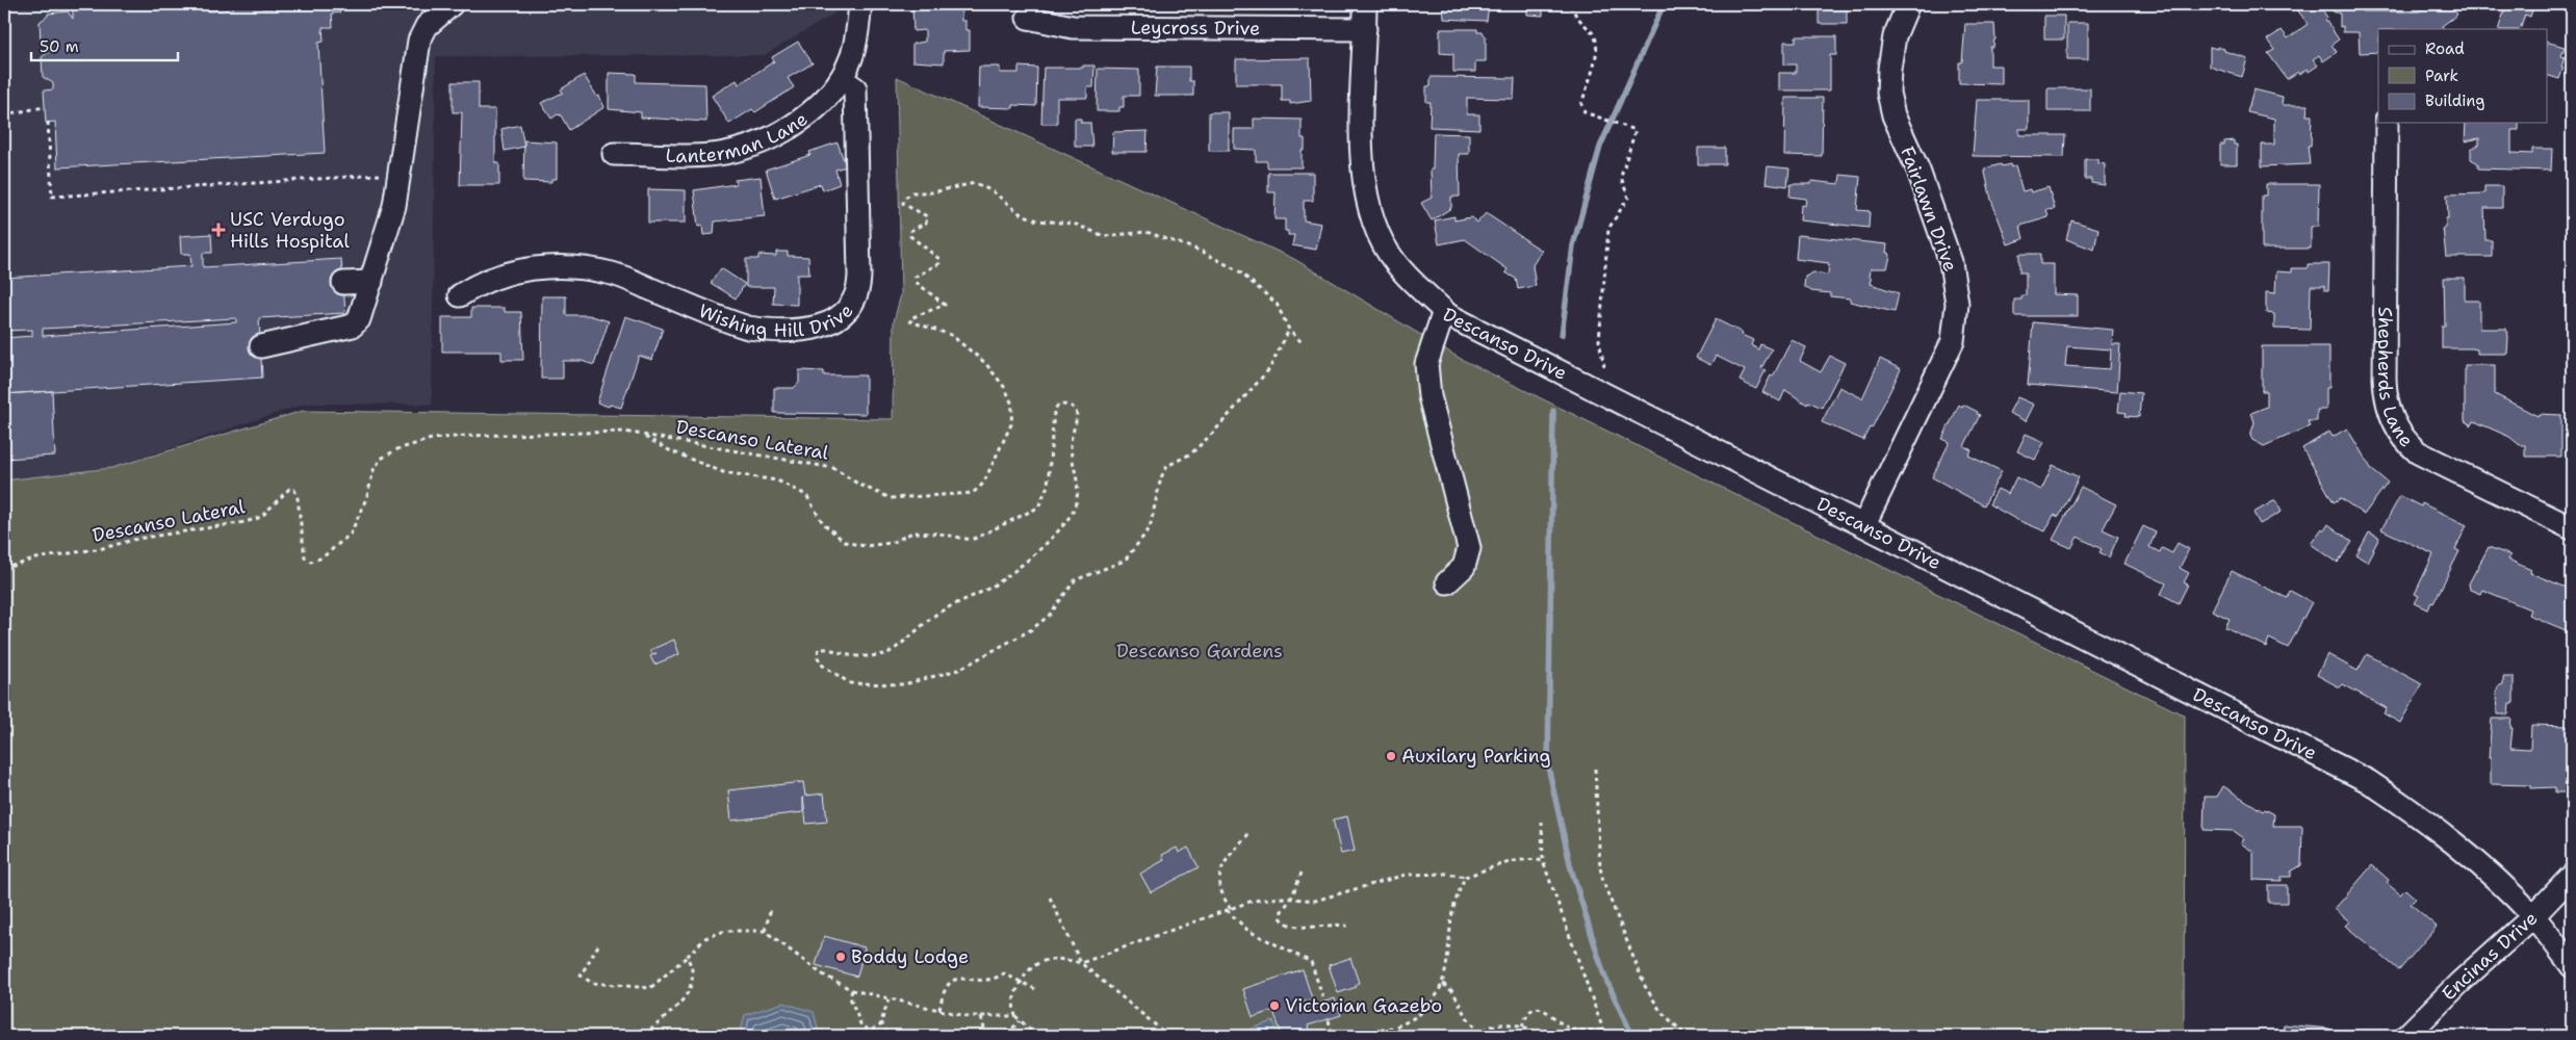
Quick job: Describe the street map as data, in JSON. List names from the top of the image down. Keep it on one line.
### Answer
{"streets":{"street":["Leycross Drive","Lanterman Lane","Fairlawn Drive","Wishing Hill Drive","Descanso Drive","Shepherds Lane","Encinas Drive"],"path":["Descanso Lateral"]},"crossings":[["Leycross Drive","Descanso Drive"],["Lanterman Lane","Wishing Hill Drive"],["Fairlawn Drive","Descanso Drive"],["Descanso Drive","Encinas Drive"]],"parks":["Descanso Gardens"],"places":{"health":["USC Verdugo Hills Hospital"],"other":["Auxilary Parking","Boddy Lodge","Victorian Gazebo"]},"legend":["Road","Park","Building"],"scale_bar":"50 m"}
